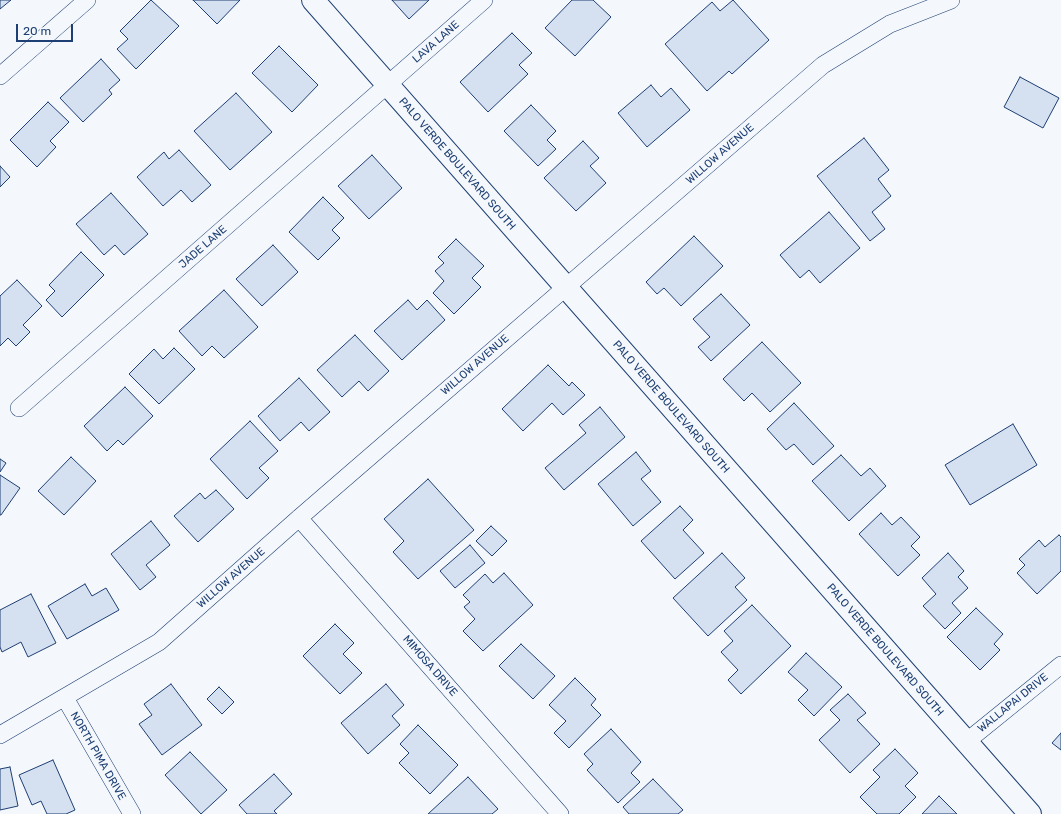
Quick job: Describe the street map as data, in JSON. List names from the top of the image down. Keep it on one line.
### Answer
{"streets":{"main road":["PALO VERDE BOULEVARD SOUTH"],"street":["LAVA LANE","WILLOW AVENUE","JADE LANE","MIMOSA DRIVE","WALLAPAI DRIVE","NORTH PIMA DRIVE"]},"crossings":[["LAVA LANE","PALO VERDE BOULEVARD SOUTH"],["LAVA LANE","JADE LANE"],["WILLOW AVENUE","PALO VERDE BOULEVARD SOUTH"],["WILLOW AVENUE","MIMOSA DRIVE"],["WILLOW AVENUE","NORTH PIMA DRIVE"],["PALO VERDE BOULEVARD SOUTH","JADE LANE"],["PALO VERDE BOULEVARD SOUTH","WALLAPAI DRIVE"]],"scale_bar":"20 m"}
